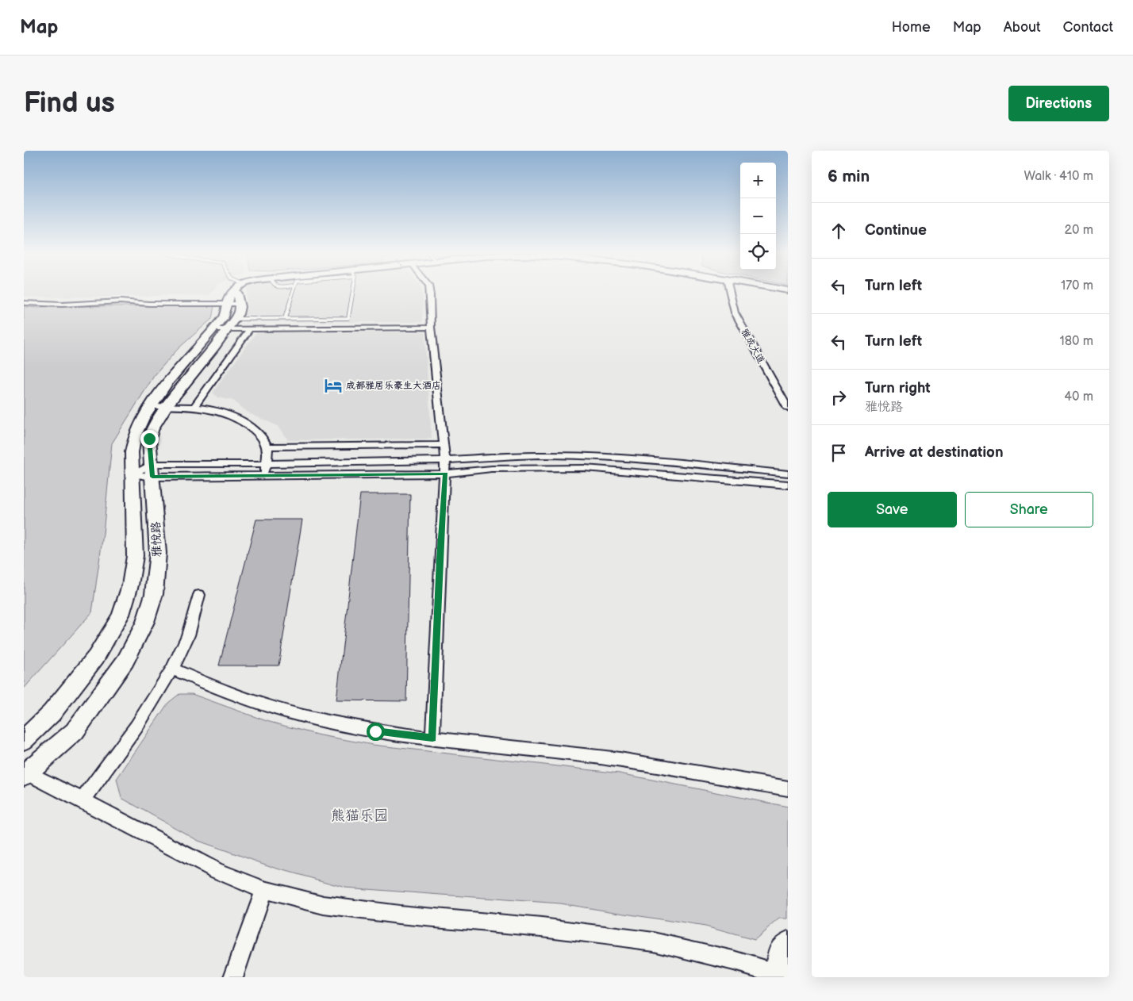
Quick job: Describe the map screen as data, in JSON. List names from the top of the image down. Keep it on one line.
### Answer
{"streets":{"street":["雅成大道","雅悦路"]},"parks":["熊猫乐园"],"places":{"hotel":["成都雅居乐豪生大酒店"]},"page":{"header":"Map","nav":["Home","Map","About","Contact"],"buttons":["Directions",["Save","Share"]],"title":"Find us","heading":["6 min","Walk · 410 m"],"map_buttons":["+","−"],"list":[["Continue","20 m"],["Turn left","170 m"],["Turn left","180 m"],["Turn right","雅悦路","40 m"],"Arrive at destination"]}}
